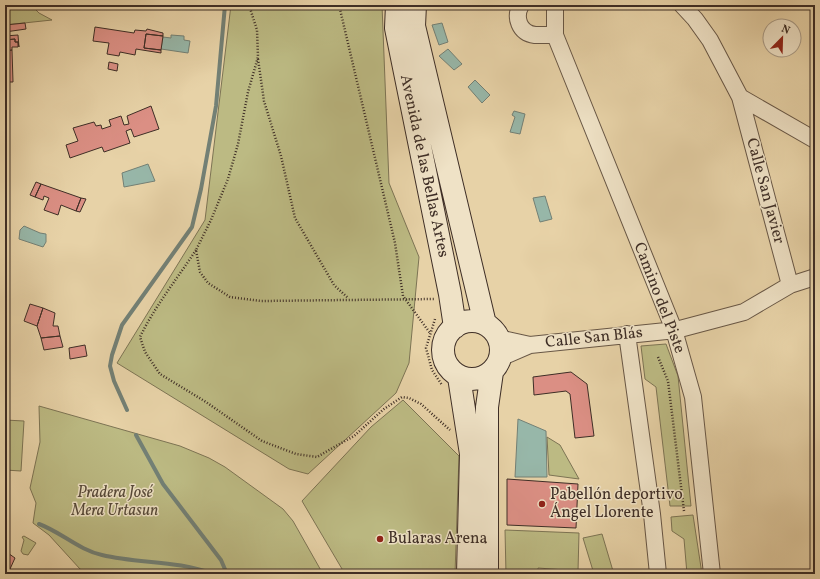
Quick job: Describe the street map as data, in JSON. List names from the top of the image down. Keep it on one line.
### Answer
{"streets":{"street":["Avenida de las Bellas Artes","Calle San Javier","Camino del Piste","Calle San Blás"]},"crossings":[["Avenida de las Bellas Artes","Calle San Blás"],["Calle San Javier","Calle San Blás"],["Camino del Piste","Calle San Blás"]],"parks":["Pradera José Mera Urtasun"],"places":["Pabellón deportivo Ángel Llorente","Bularas Arena"],"north":"top right"}
